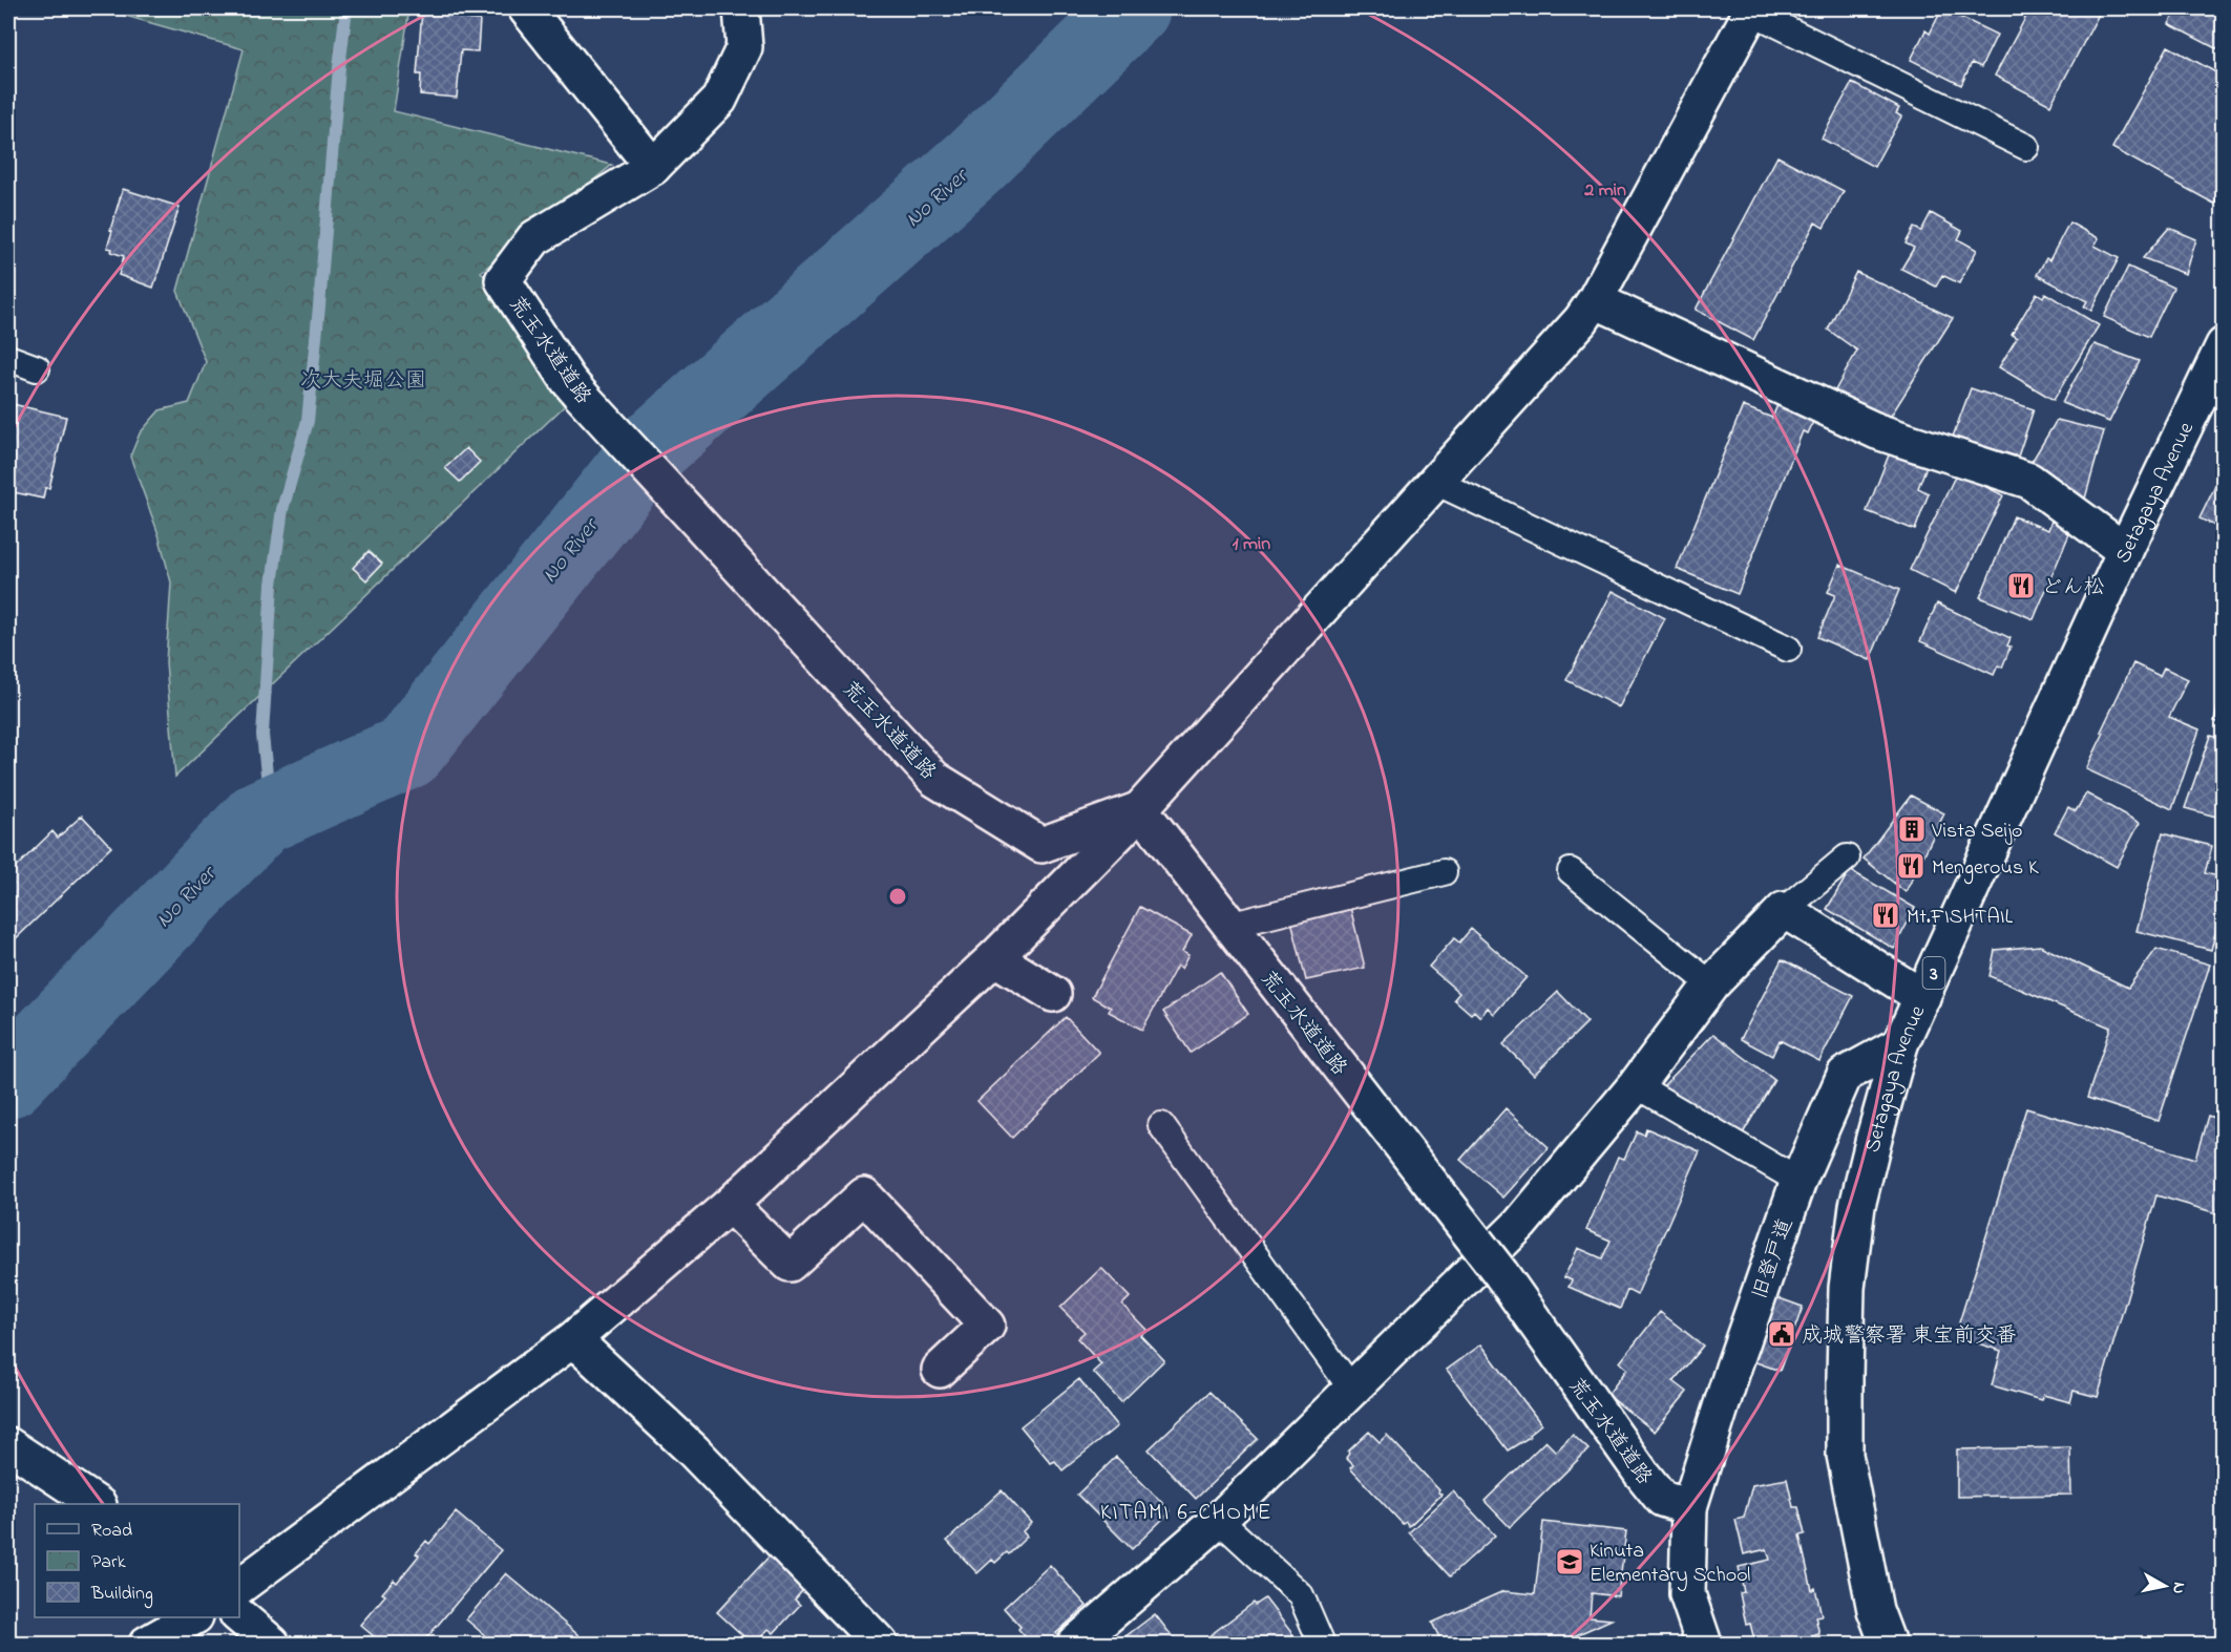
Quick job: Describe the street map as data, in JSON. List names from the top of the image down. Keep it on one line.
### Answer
{"streets":{"street":["荒玉水道道路","Setagaya Avenue","3","旧登戸道"]},"crossings":[["荒玉水道道路","旧登戸道"],["Setagaya Avenue","旧登戸道"]],"districts":["KITAMI 6-CHOME"],"water":["No River"],"parks":["次大夫堀公園"],"places":{"restaurant":["どん松","Mengerous K","Mt.FISHTAIL"],"building":["Vista Seijo"],"public building":["成城警察署 東宝前交番"],"school or university":["Kinuta Elementary School"]},"legend":["Road","Park","Building"],"north":"right","rings":["2 min","1 min"]}
